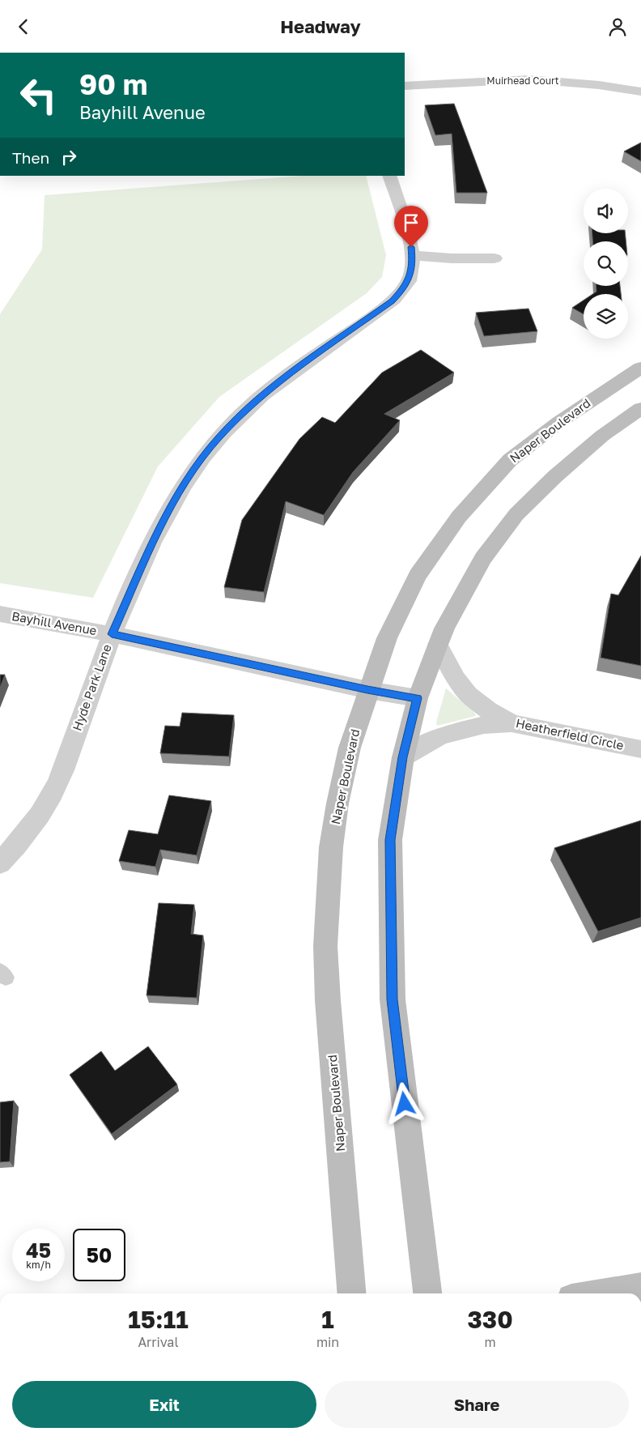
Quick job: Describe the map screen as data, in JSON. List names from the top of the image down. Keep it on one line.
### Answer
{"streets":{"main road":["Naper Boulevard"],"street":["Muirhead Court","Bayhill Avenue","Hyde Park Lane","Heatherfield Circle"]},"crossings":[["Naper Boulevard","Bayhill Avenue"],["Bayhill Avenue","Hyde Park Lane"]],"page":{"header":"Headway","turn":["90 m","Bayhill Avenue"],"then":"Then","speed":"45 km/h","limit":"50","eta":["15:11","Arrival","1","min","330","m"],"buttons":["Exit","Share"]}}
